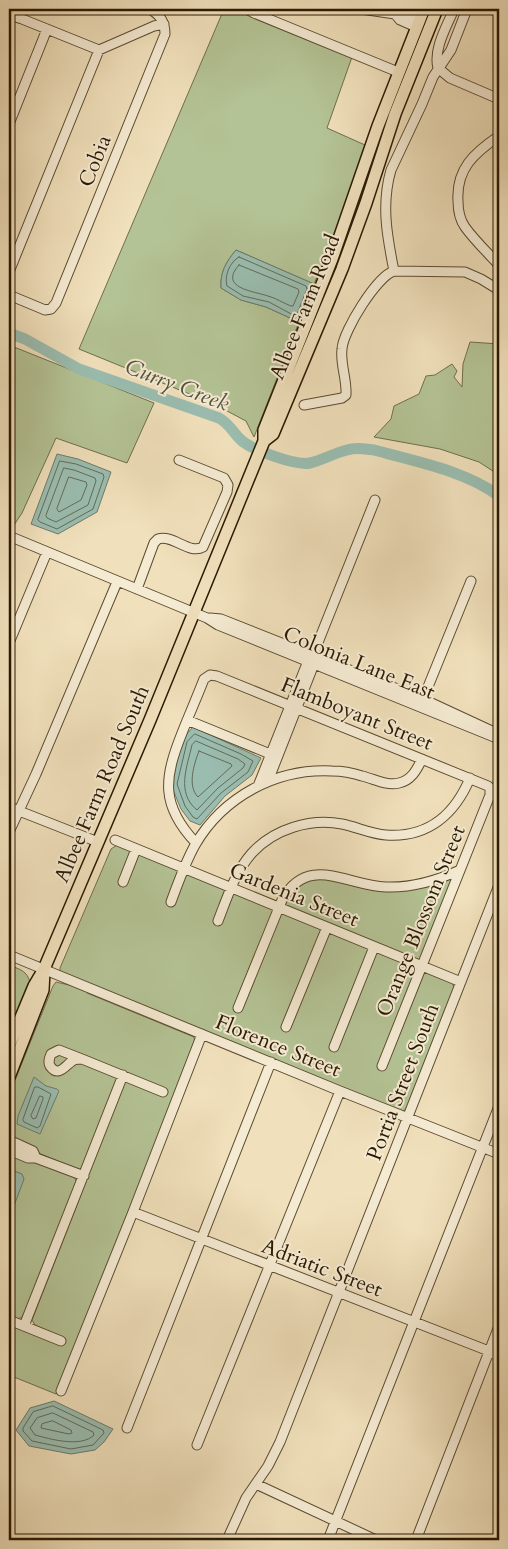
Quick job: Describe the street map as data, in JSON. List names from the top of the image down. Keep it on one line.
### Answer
{"streets":{"main road":["Albee Farm Road","Albee Farm Road South"],"street":["Cobia","Colonia Lane East","Flamboyant Street","Gardenia Street","Orange Blossom Street","Florence Street","Portia Street South","Adriatic Street"]},"crossings":[["Albee Farm Road","Colonia Lane East"],["Albee Farm Road","Albee Farm Road South"],["Colonia Lane East","Albee Farm Road South"],["Flamboyant Street","Orange Blossom Street"],["Albee Farm Road South","Florence Street"],["Gardenia Street","Orange Blossom Street"],["Gardenia Street","Portia Street South"],["Florence Street","Portia Street South"],["Portia Street South","Adriatic Street"]],"water":["Curry Creek"]}
